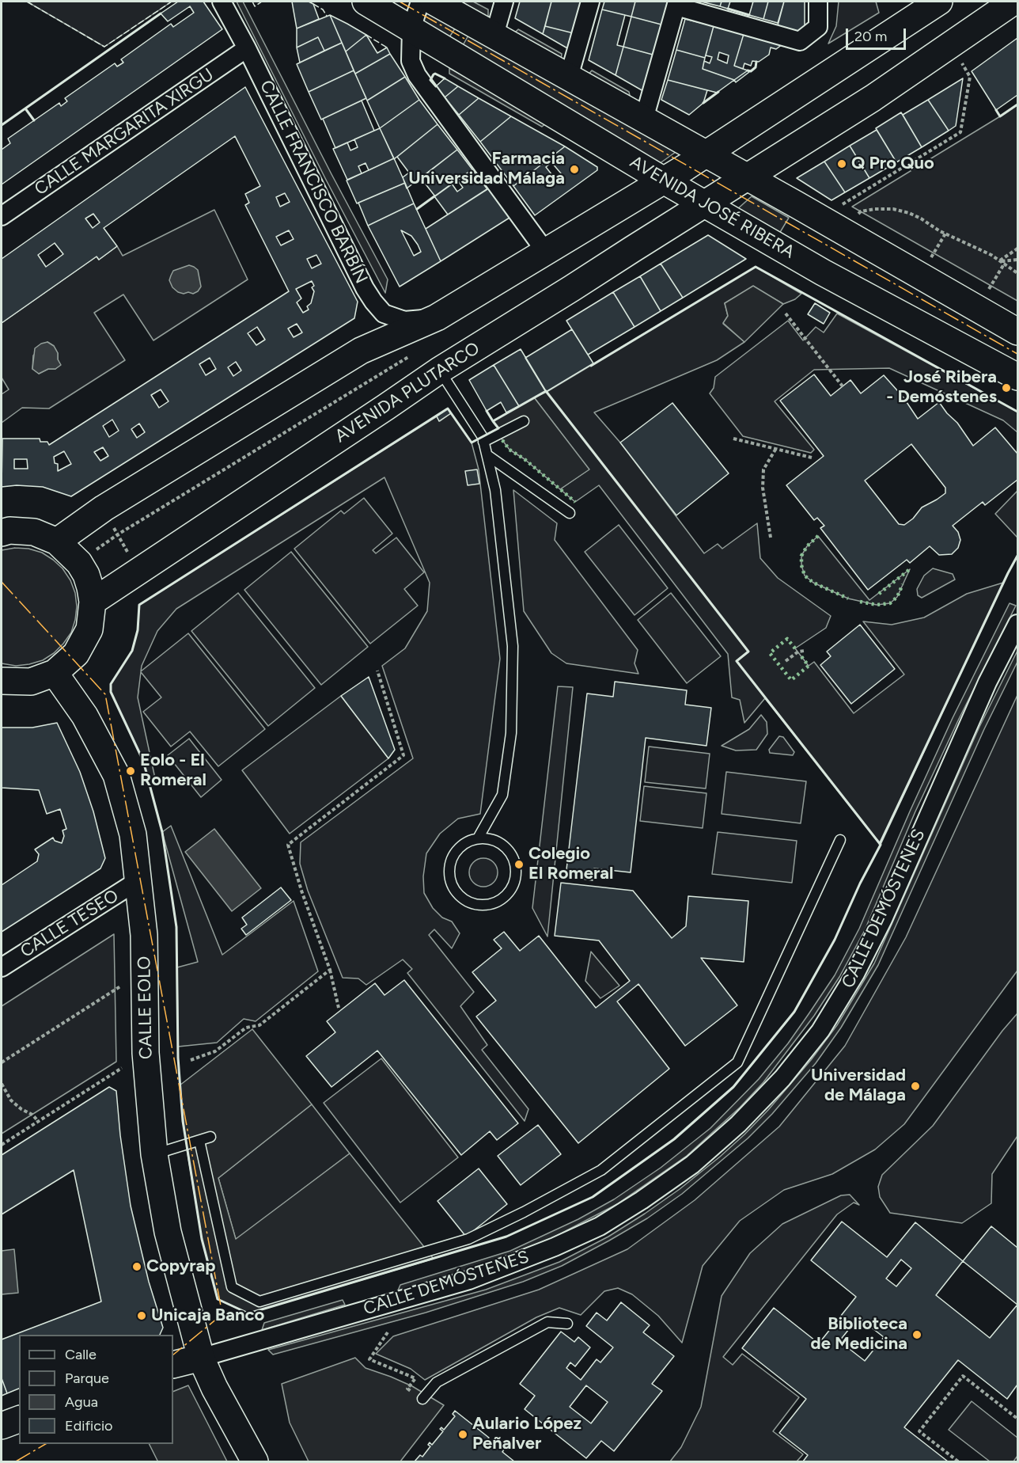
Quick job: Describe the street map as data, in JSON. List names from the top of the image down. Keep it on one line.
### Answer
{"streets":{"main road":["AVENIDA JOSÉ RIBERA","AVENIDA PLUTARCO","CALLE DEMÓSTENES","CALLE EOLO"],"street":["CALLE MARGARITA XIRGU","CALLE FRANCISCO BARBÍN","CALLE TESEO"]},"crossings":[["CALLE MARGARITA XIRGU","CALLE FRANCISCO BARBÍN"],["AVENIDA JOSÉ RIBERA","AVENIDA PLUTARCO"],["CALLE DEMÓSTENES","CALLE EOLO"],["CALLE TESEO","CALLE EOLO"]],"places":["Q Pro Quo","Farmacia Universidad Málaga","José Ribera - Demóstenes","Eolo - El Romeral","Colegio El Romeral","Universidad de Málaga","Copyrap","Unicaja Banco","Biblioteca de Medicina","Aulario López Peñalver"],"legend":["Calle","Parque","Agua","Edificio"],"scale_bar":"20 m"}
